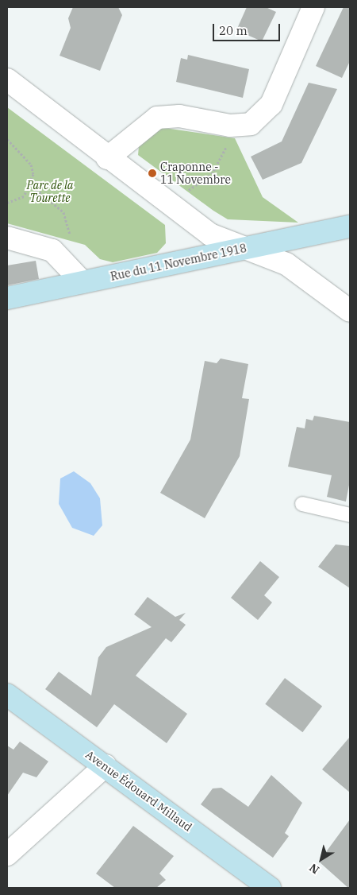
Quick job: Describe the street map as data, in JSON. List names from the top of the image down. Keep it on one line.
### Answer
{"streets":{"main road":["Rue du 11 Novembre 1918","Avenue Édouard Millaud"]},"parks":["Parc de la Tourette"],"places":["Craponne - 11 Novembre"],"scale_bar":"20 m","north":"bottom left"}
